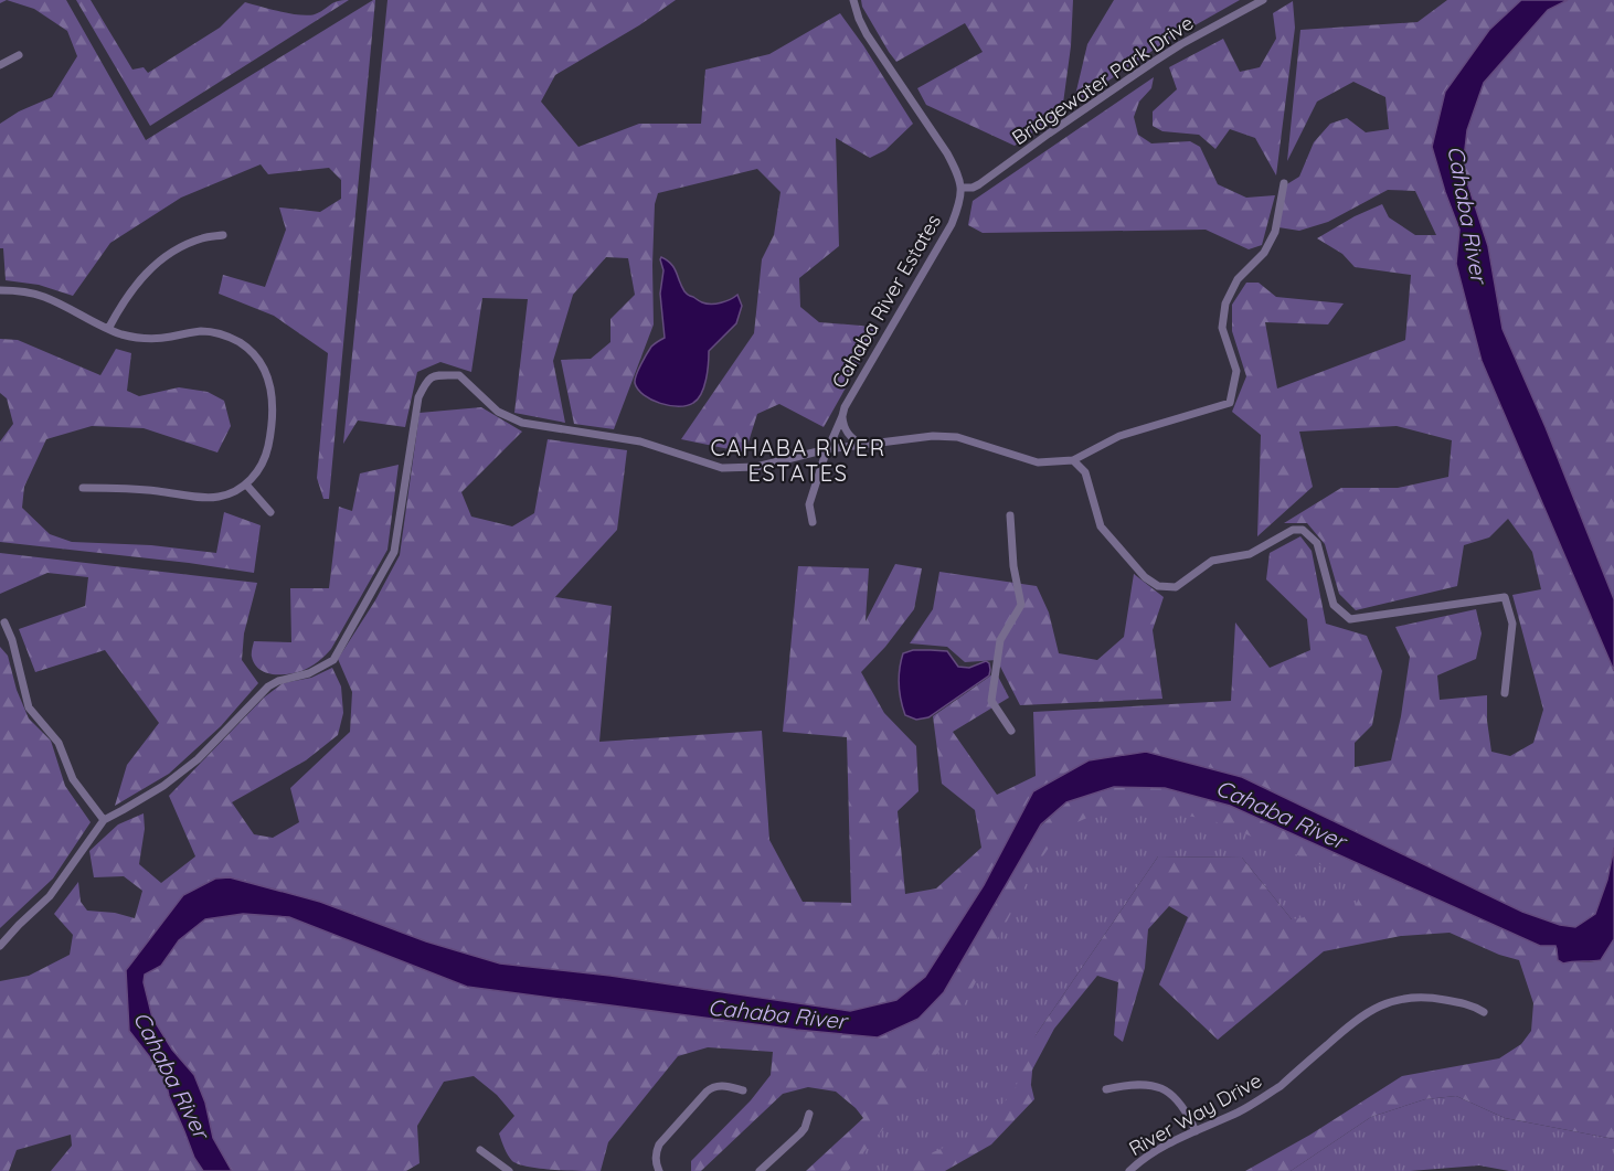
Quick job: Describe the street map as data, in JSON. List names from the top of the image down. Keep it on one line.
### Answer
{"streets":{"street":["Bridgewater Park Drive","Cahaba River Estates","River Way Drive"]},"crossings":[["Bridgewater Park Drive","Cahaba River Estates"]],"districts":["CAHABA RIVER ESTATES"],"water":["Cahaba River"]}
